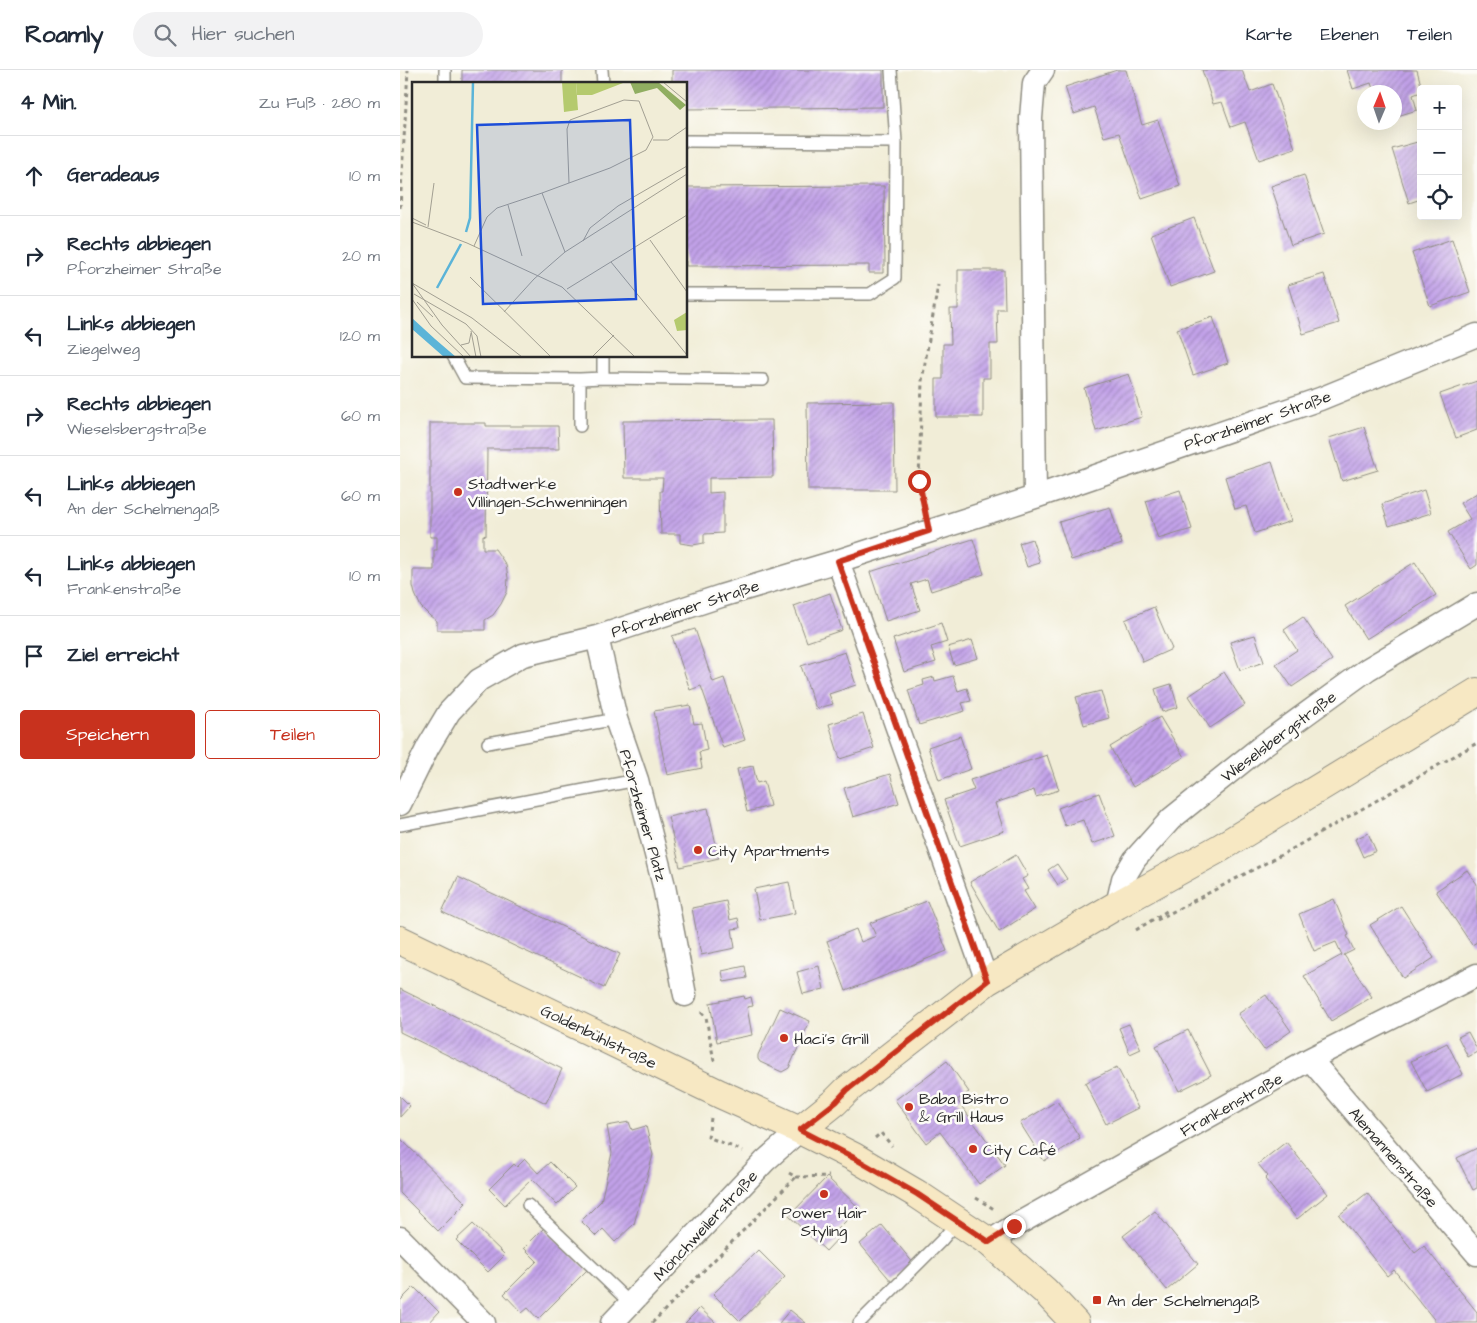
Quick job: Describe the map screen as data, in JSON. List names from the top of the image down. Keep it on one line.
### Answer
{"streets":{"street":["Pforzheimer Straße","Wieselsbergstraße","Pforzheimer Platz","Goldenbühlstraße","Frankenstraße","Alemannenstraße","Mönchweilerstraße"]},"crossings":[["Pforzheimer Straße","Pforzheimer Platz"],["Goldenbühlstraße","Mönchweilerstraße"],["Frankenstraße","Alemannenstraße"]],"places":{"other":["Stadtwerke Villingen-Schwenningen","City Apartments","Haci's Grill","Baba Bistro & Grill Haus","City Café","Power Hair Styling"],"transit":["An der Schelmengaß"]},"north":"top","page":{"header":"Roamly","search":"Hier suchen","nav":["Karte","Ebenen","Teilen"],"heading":["4 Min.","Zu Fuß · 280 m"],"map_buttons":["+","−"],"list":[["Geradeaus","10 m"],["Rechts abbiegen","Pforzheimer Straße","20 m"],["Links abbiegen","Ziegelweg","120 m"],["Rechts abbiegen","Wieselsbergstraße","60 m"],["Links abbiegen","An der Schelmengaß","60 m"],["Links abbiegen","Frankenstraße","10 m"],"Ziel erreicht"],"buttons":["Speichern","Teilen"]}}
